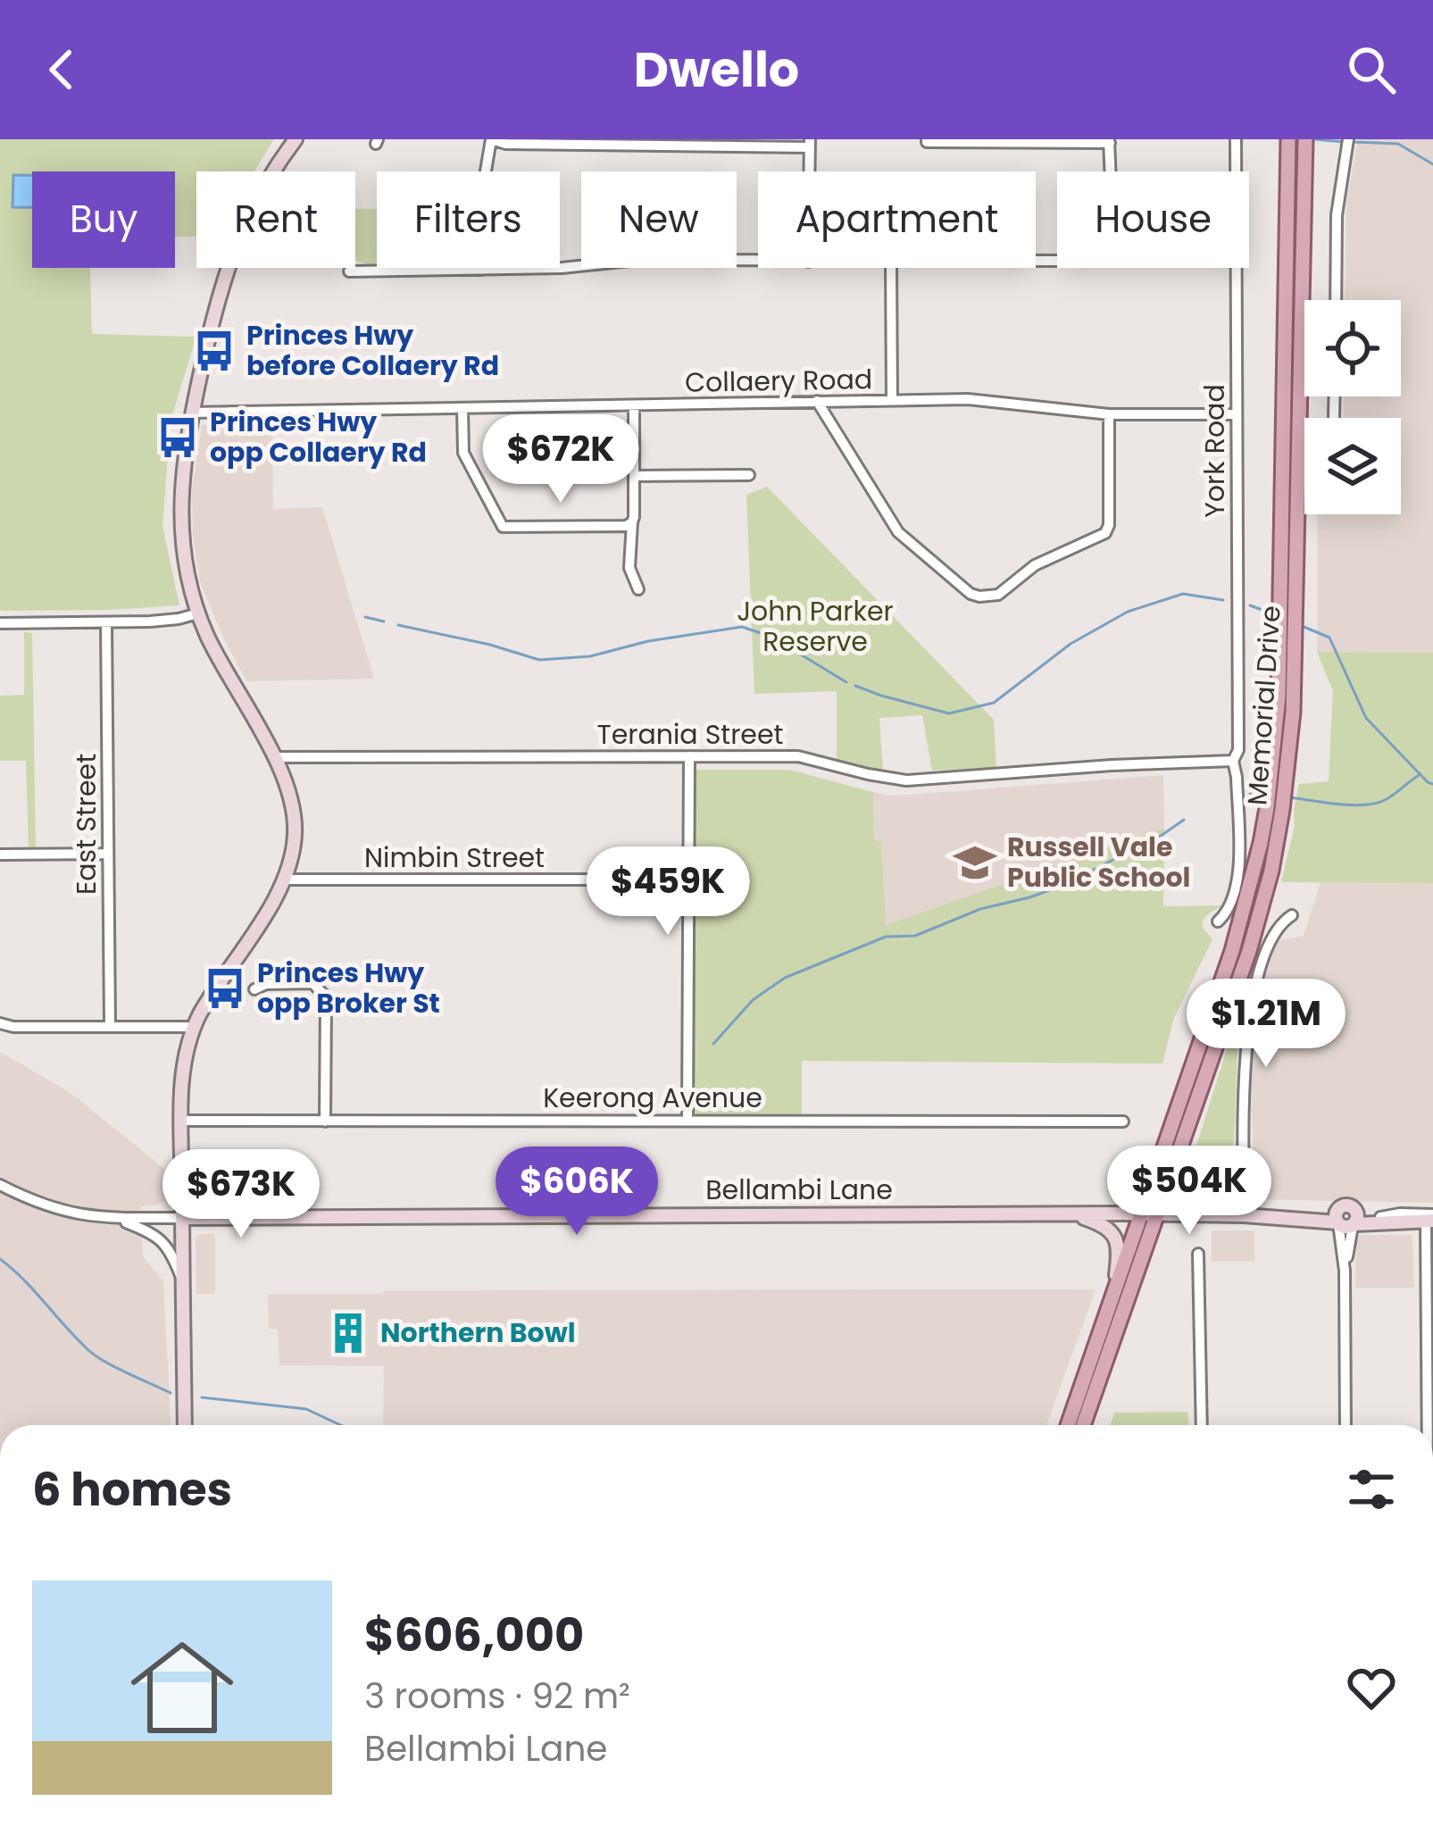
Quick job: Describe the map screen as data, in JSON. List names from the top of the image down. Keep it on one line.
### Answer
{"streets":{"main road":["Memorial Drive","Bellambi Lane"],"street":["Collaery Road","York Road","Terania Street","East Street","Nimbin Street","Keerong Avenue"]},"crossings":[["Collaery Road","York Road"],["York Road","Terania Street"],["Memorial Drive","Bellambi Lane"]],"parks":["John Parker Reserve"],"places":{"bus stop":["Princes Hwy before Collaery Rd","Princes Hwy opp Collaery Rd","Princes Hwy opp Broker St"],"school or university":["Russell Vale Public School"],"building":["Northern Bowl"]},"page":{"header":"Dwello","chip":["Buy","Rent","Filters","New","Apartment","House"],"price":["$672K","$459K","$1.21M","$504K","$606K","$673K"],"heading":"6 homes","list":[{"name":"$606,000","note":"3 rooms · 92 m² · Bellambi Lane"}]}}
